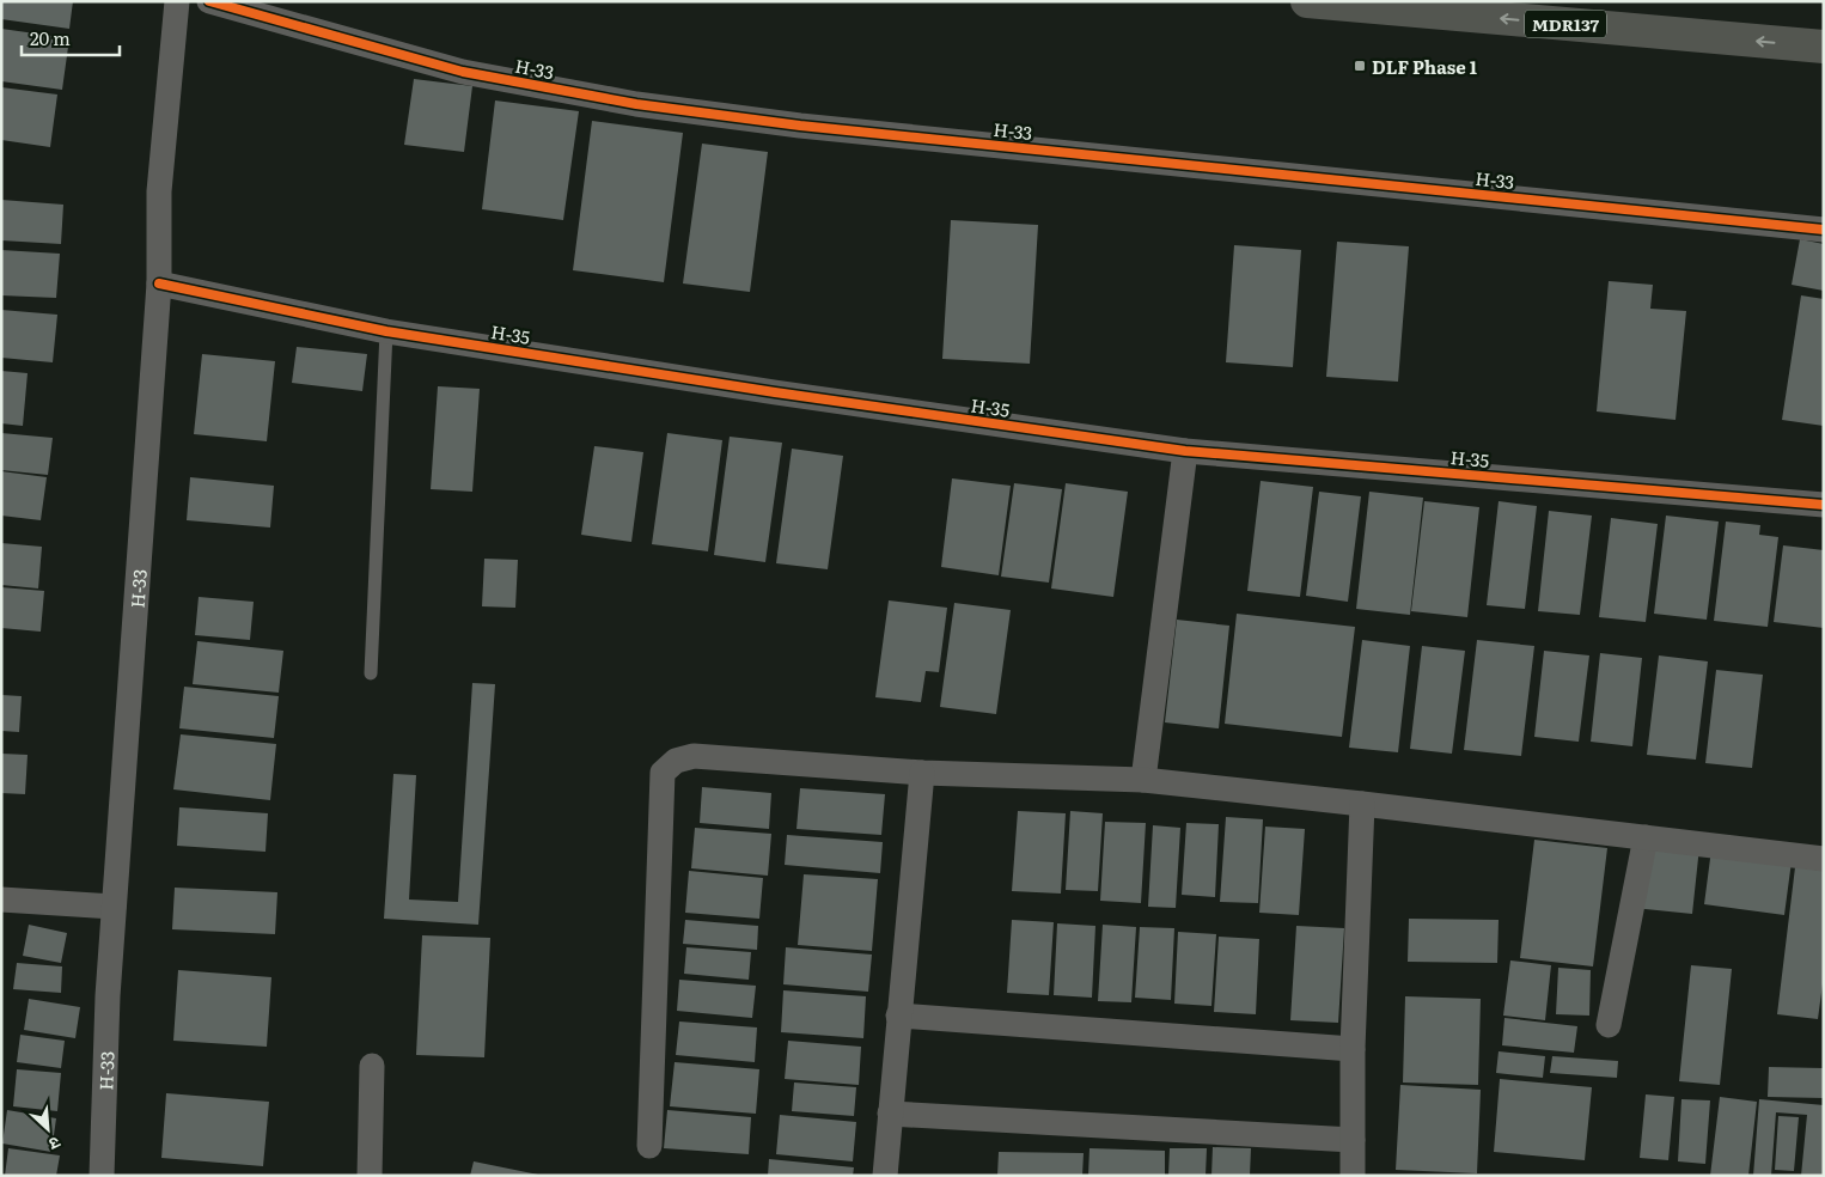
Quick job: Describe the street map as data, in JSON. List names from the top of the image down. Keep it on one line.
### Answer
{"streets":{"main road":["MDR137"],"street":["H-33","H-35"]},"crossings":[["H-33","H-35"]],"places":{"transit":["DLF Phase 1"]},"scale_bar":"20 m","north":"bottom right"}
